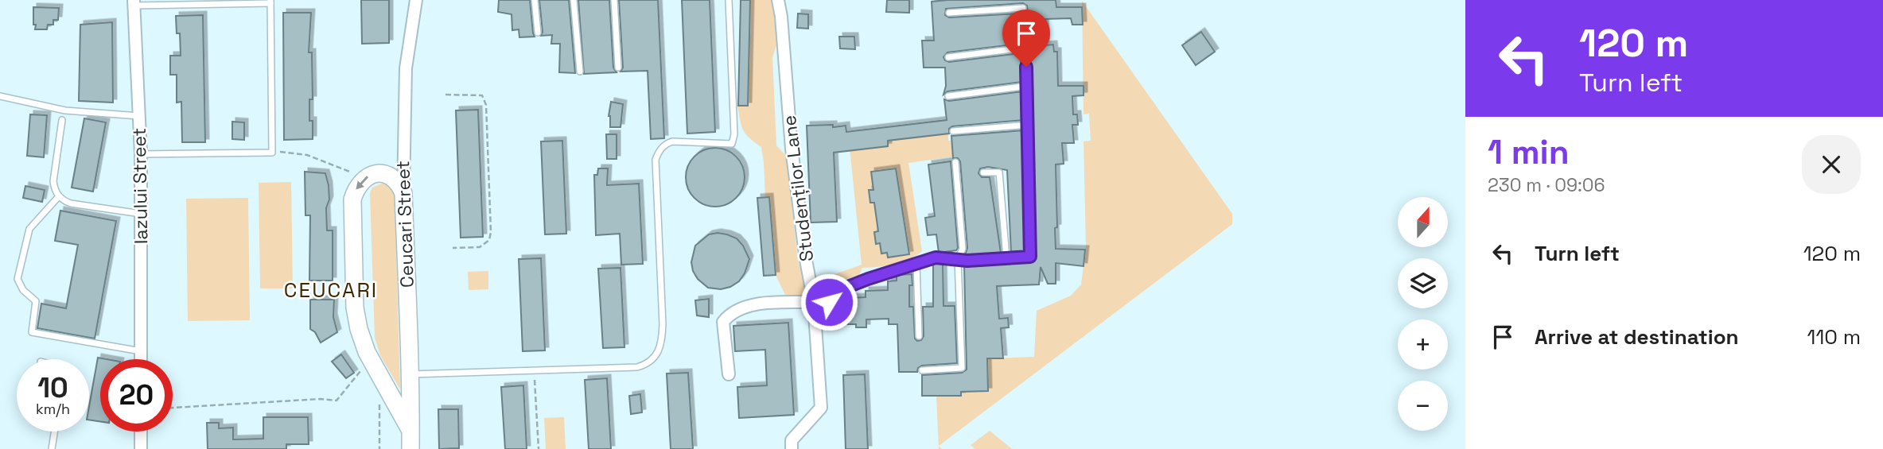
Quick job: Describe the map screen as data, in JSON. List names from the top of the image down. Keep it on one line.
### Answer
{"streets":{"street":["Iazului Street","Studenților Lane","Ceucari Street"]},"districts":["CEUCARI"],"north":"top","page":{"turn":["120 m","Turn left"],"heading":["1 min","230 m · 09:06"],"map_buttons":["+","−"],"list":[{"name":"Turn left","value":"120 m"},{"name":"Arrive at destination","value":"110 m"}],"speed":"10 km/h","limit":"20"}}
